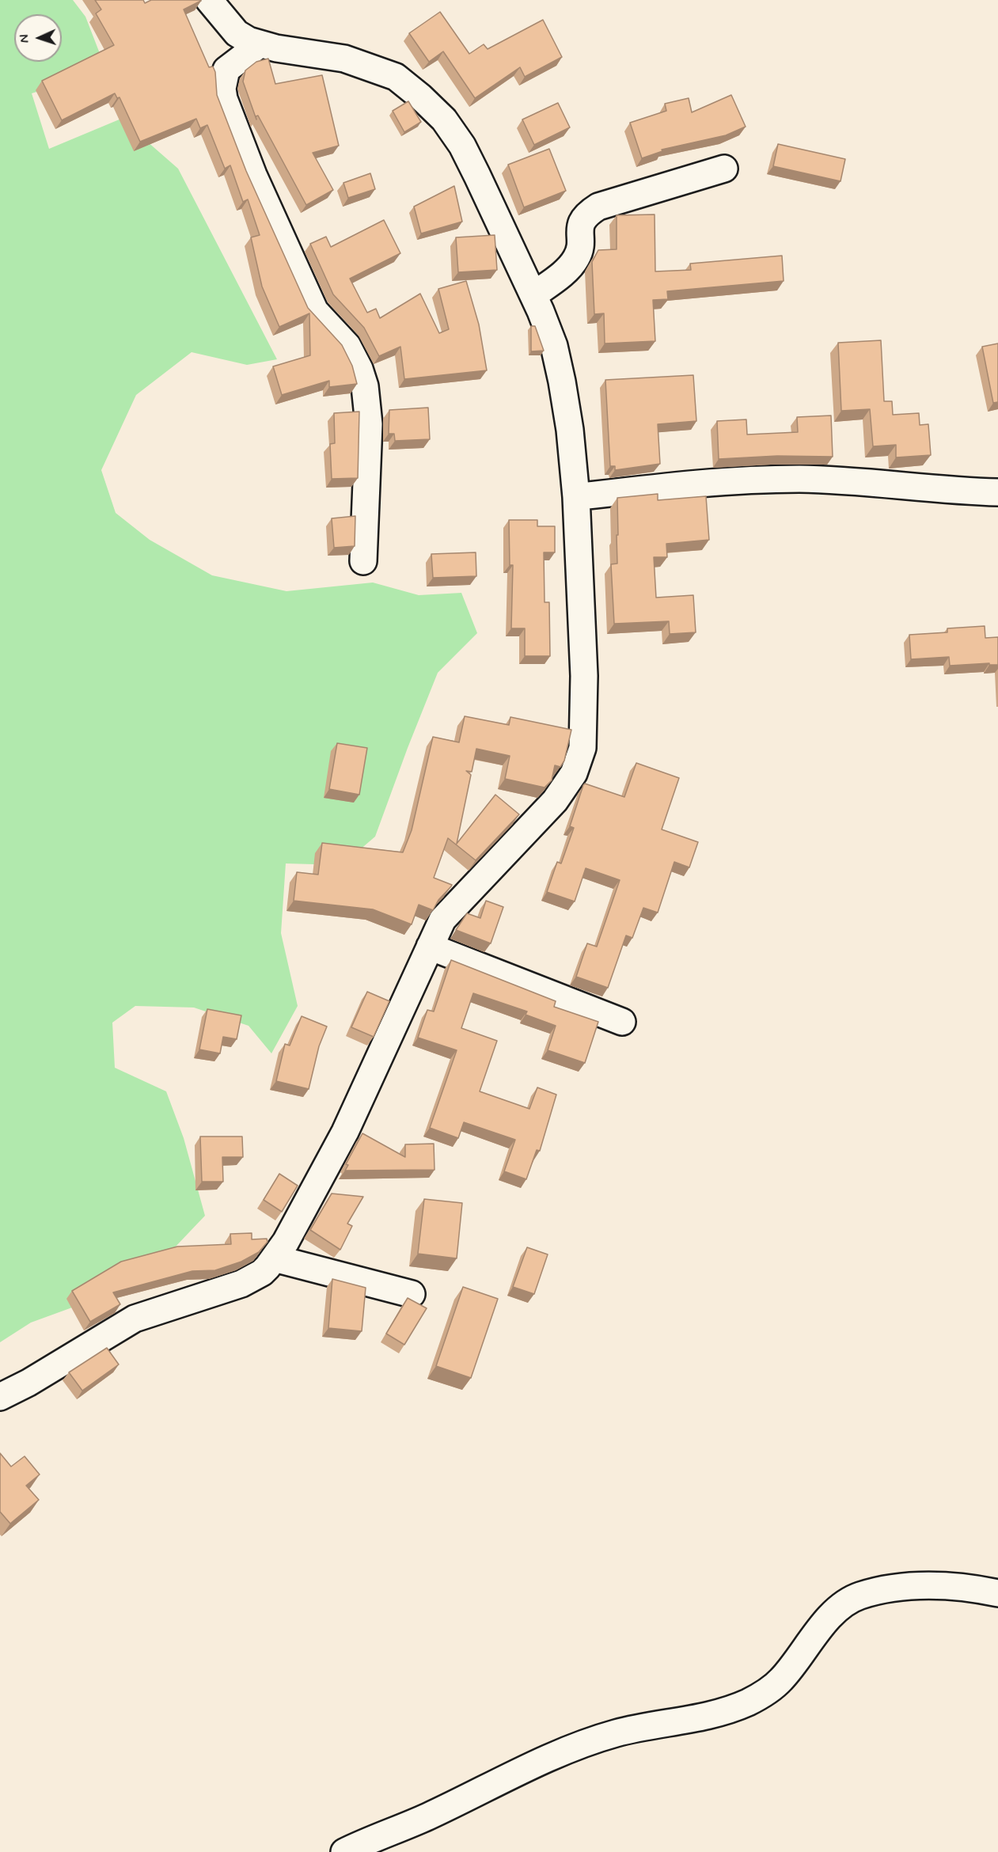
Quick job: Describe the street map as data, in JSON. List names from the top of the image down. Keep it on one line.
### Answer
{"north":"left"}
